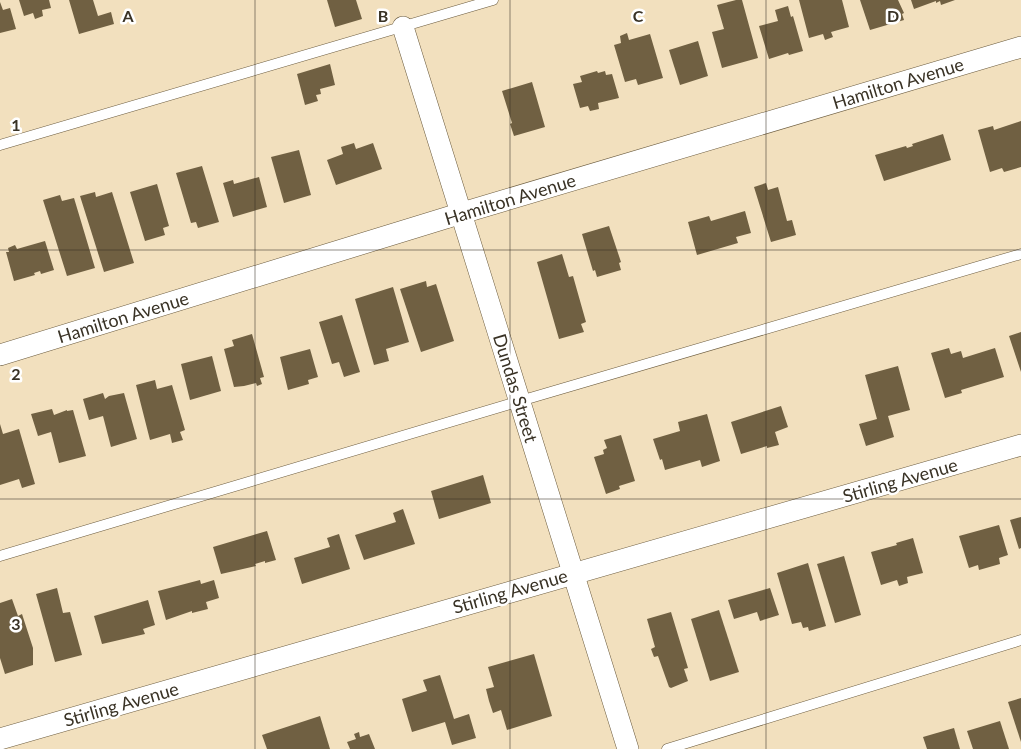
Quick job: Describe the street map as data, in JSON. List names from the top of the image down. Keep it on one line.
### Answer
{"streets":{"street":["Hamilton Avenue","Dundas Street","Stirling Avenue"]},"crossings":[["Hamilton Avenue","Dundas Street"],["Dundas Street","Stirling Avenue"]],"grid":{"columns":["A","B","C","D"],"rows":["1","2","3"]}}
